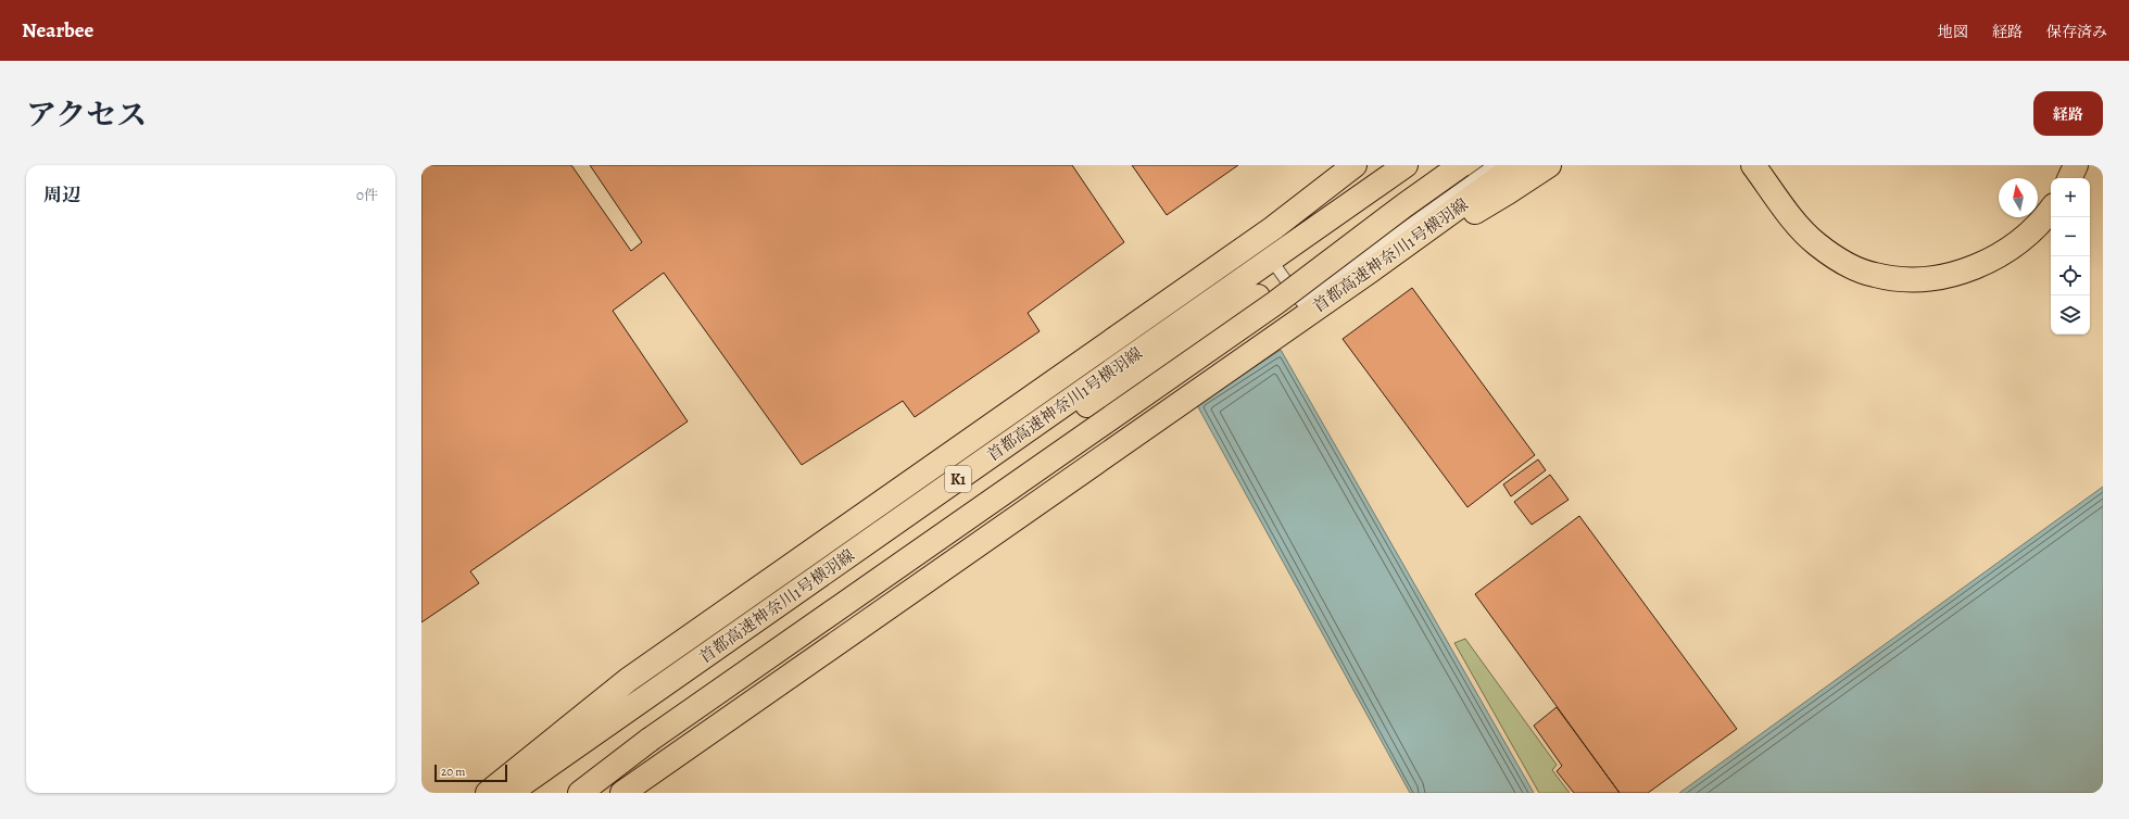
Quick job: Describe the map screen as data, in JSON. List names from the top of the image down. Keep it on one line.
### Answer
{"streets":{"highway":["首都高速神奈川1号横羽線","K1"]},"scale_bar":"20 m","north":"top","page":{"header":"Nearbee","nav":["地図","経路","保存済み"],"title":"アクセス","buttons":"経路","heading":["周辺","0件"],"map_buttons":["+","−"],"scale":"20 m"}}
